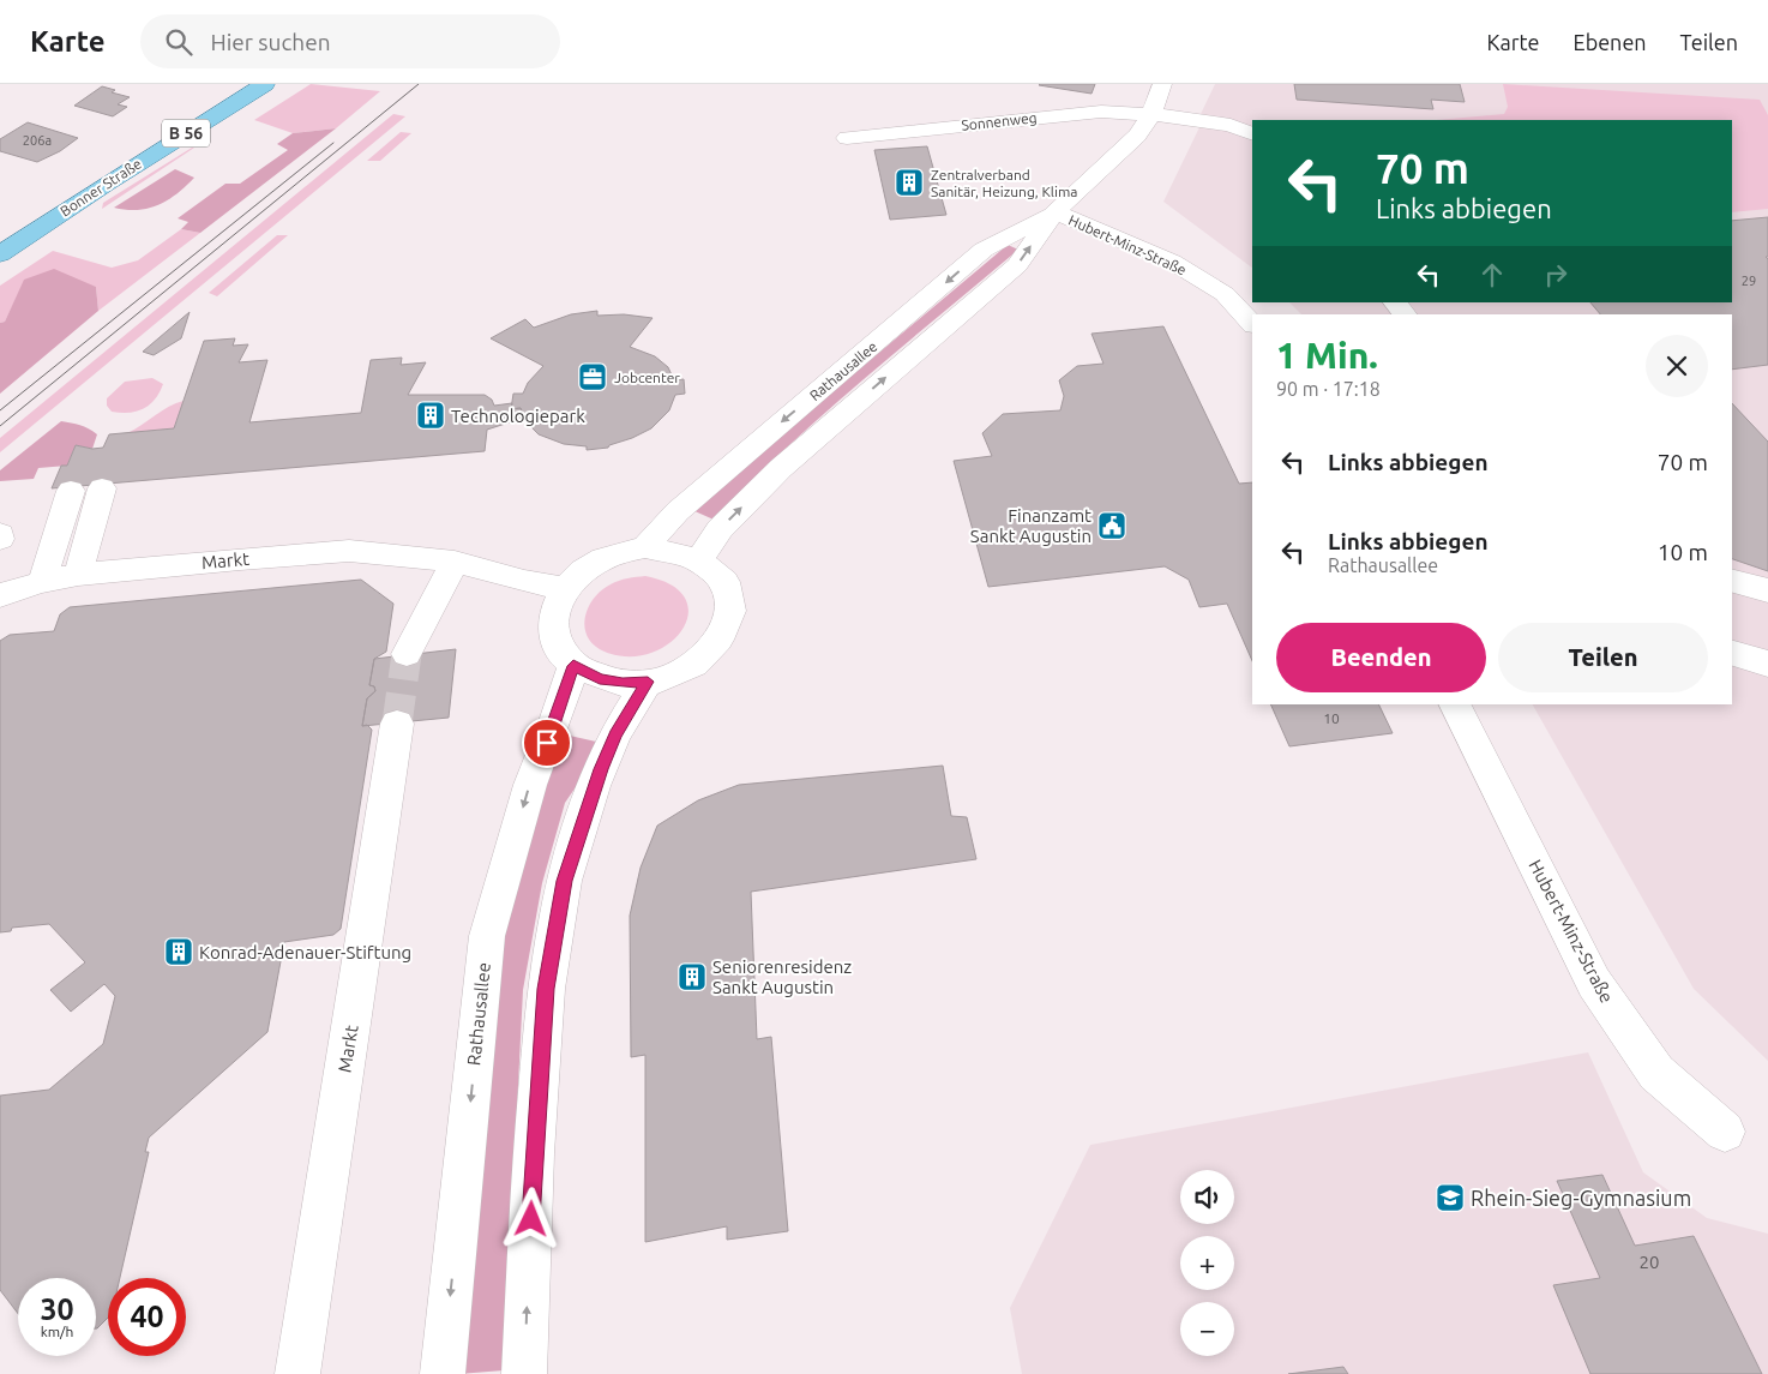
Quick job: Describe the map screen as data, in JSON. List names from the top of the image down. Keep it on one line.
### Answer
{"streets":{"main road":["B 56","Bonner Straße"],"street":["Sonnenweg","Hubert-Minz-Straße","Rathausallee","Markt"]},"crossings":[["Sonnenweg","Rathausallee"],["Hubert-Minz-Straße","Rathausallee"],["Rathausallee","Markt"]],"places":{"building":["Zentralverband Sanitär, Heizung, Klima","Technologiepark","Konrad-Adenauer-Stiftung","Seniorenresidenz Sankt Augustin"],"office":["Jobcenter"],"public building":["Finanzamt Sankt Augustin"],"school or university":["Rhein-Sieg-Gymnasium"]},"house_numbers":["206a","29","10","20"],"page":{"header":"Karte","search":"Hier suchen","nav":["Karte","Ebenen","Teilen"],"turn":["70 m","Links abbiegen"],"heading":["1 Min.","90 m · 17:18"],"list":[{"name":"Links abbiegen","value":"70 m"},{"name":"Links abbiegen","note":"Rathausallee","value":"10 m"}],"buttons":["Beenden","Teilen"],"map_buttons":["+","−"],"speed":"30 km/h","limit":"40"}}
